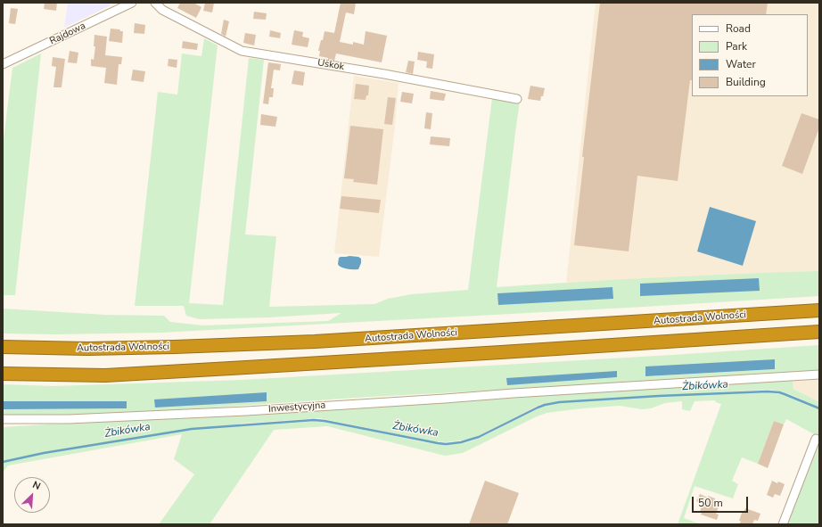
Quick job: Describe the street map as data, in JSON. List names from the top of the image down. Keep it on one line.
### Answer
{"streets":{"highway":["Autostrada Wolności"],"street":["Rajdowa","Uskok","Inwestycyjna"]},"water":["Żbikówka"],"legend":["Road","Park","Water","Building"],"scale_bar":"50 m","north":"top right"}
